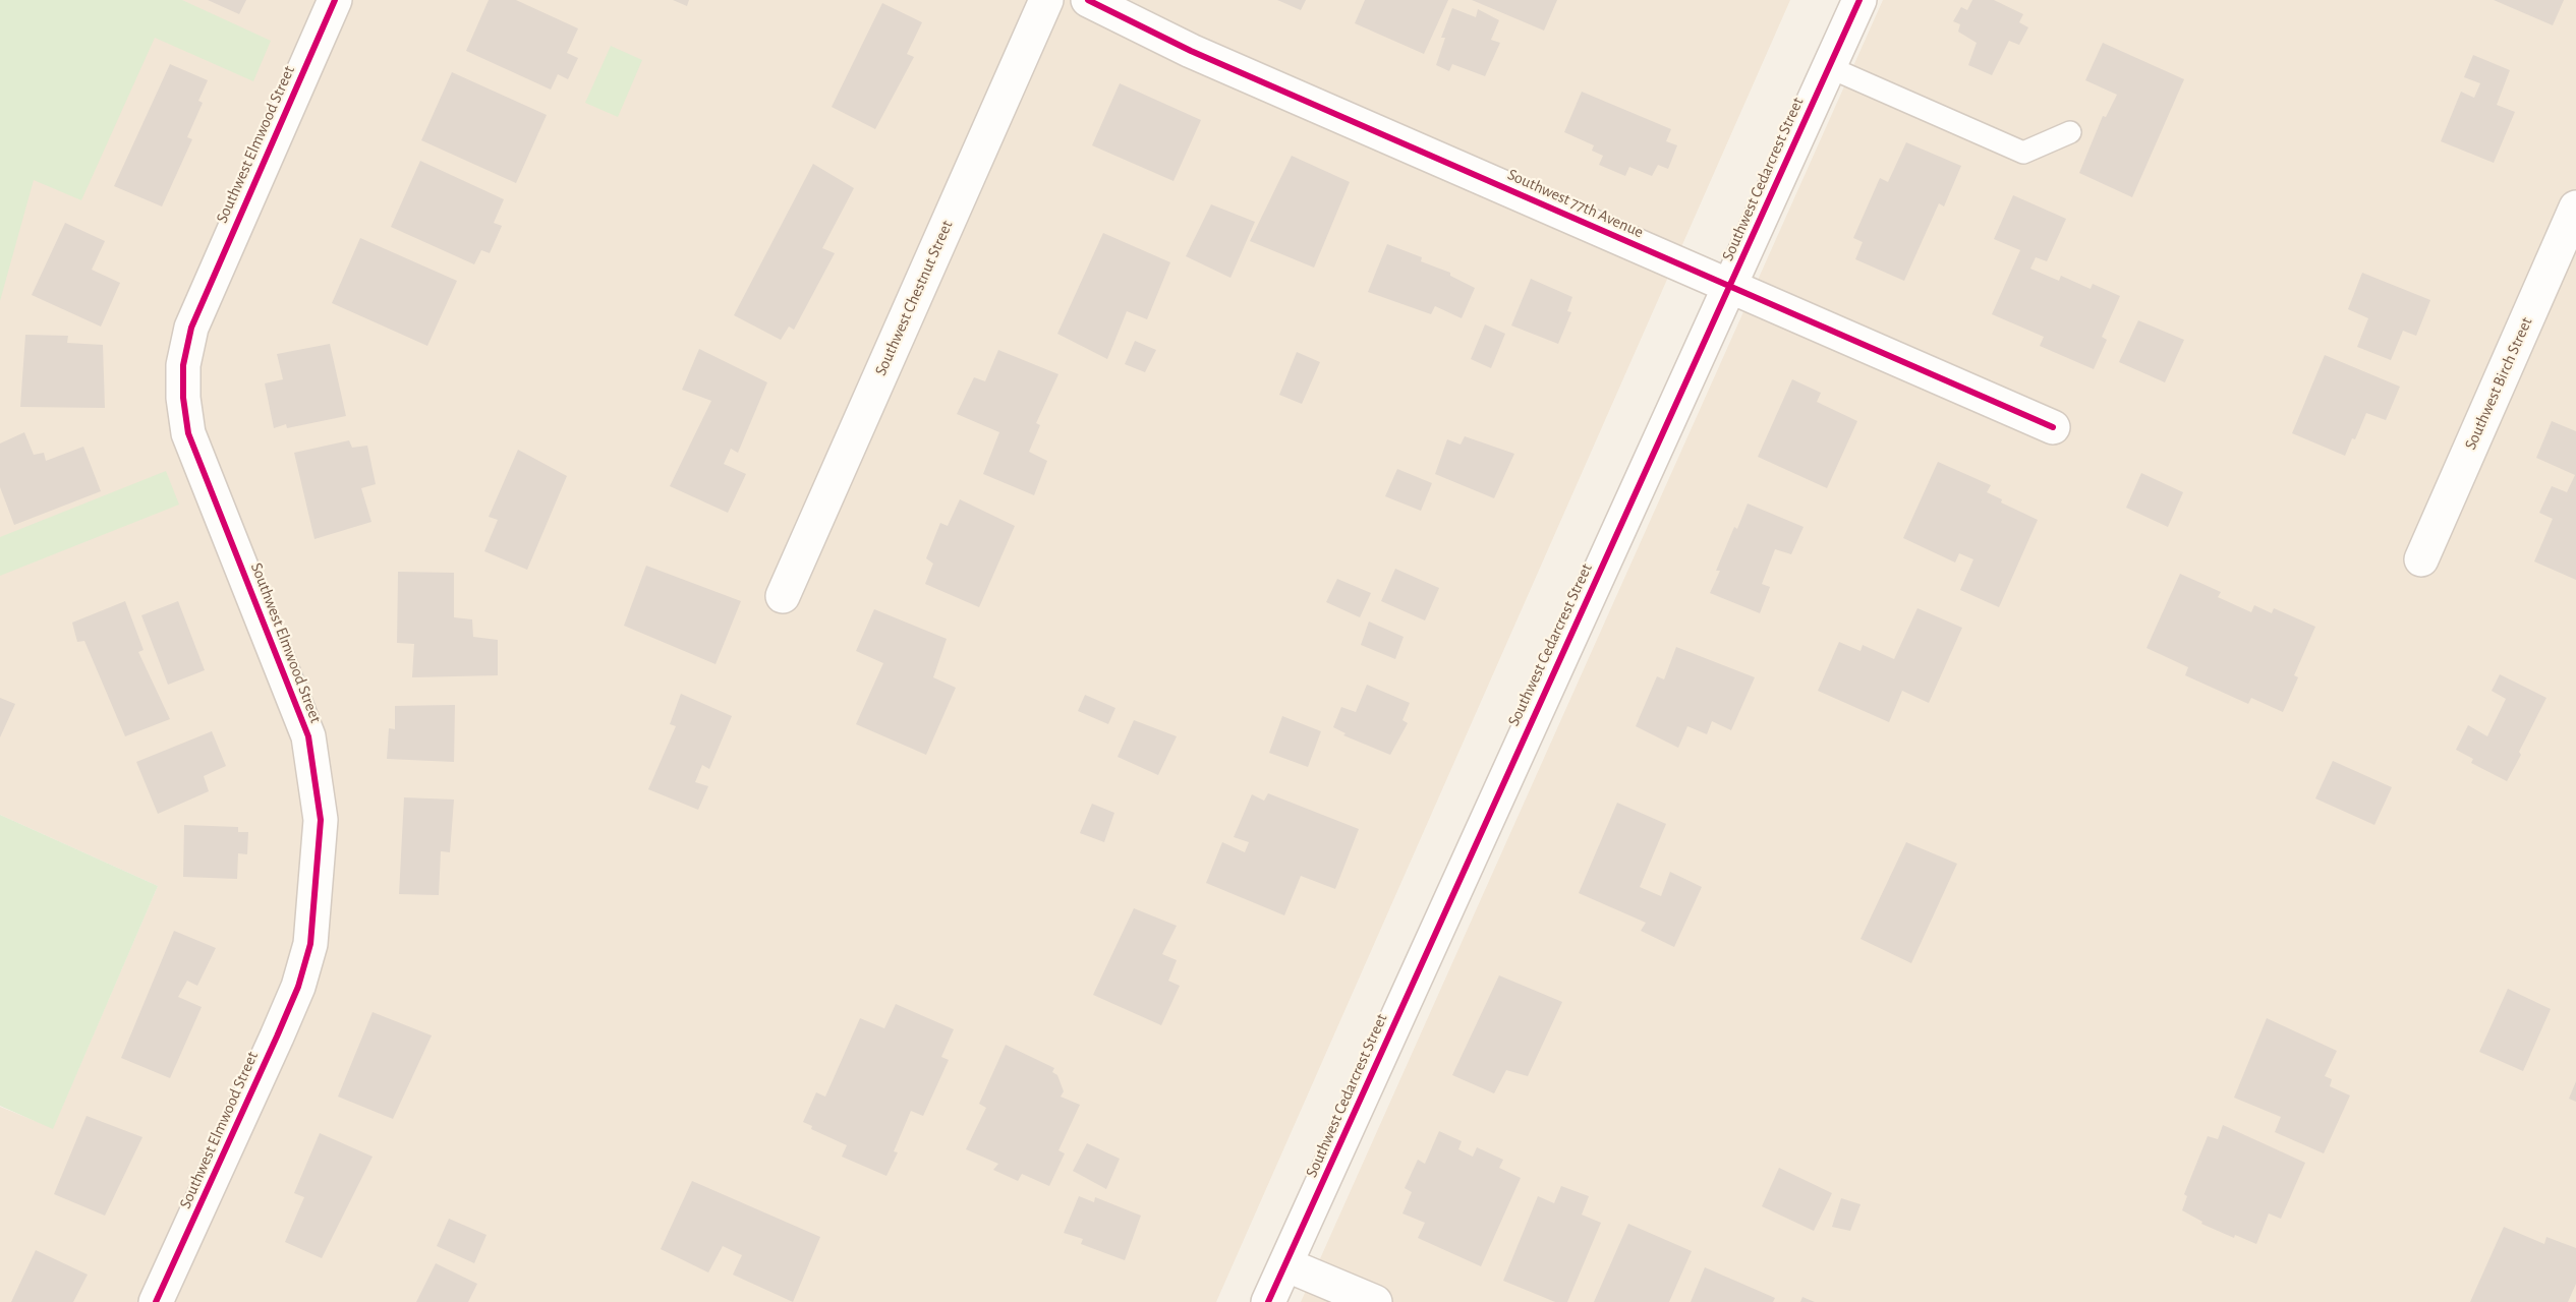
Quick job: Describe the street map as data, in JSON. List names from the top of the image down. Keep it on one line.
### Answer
{"streets":{"street":["Southwest Elmwood Street","Southwest Cedarcrest Street","Southwest 77th Avenue","Southwest Chestnut Street","Southwest Birch Street"]},"crossings":[["Southwest Cedarcrest Street","Southwest 77th Avenue"]]}
